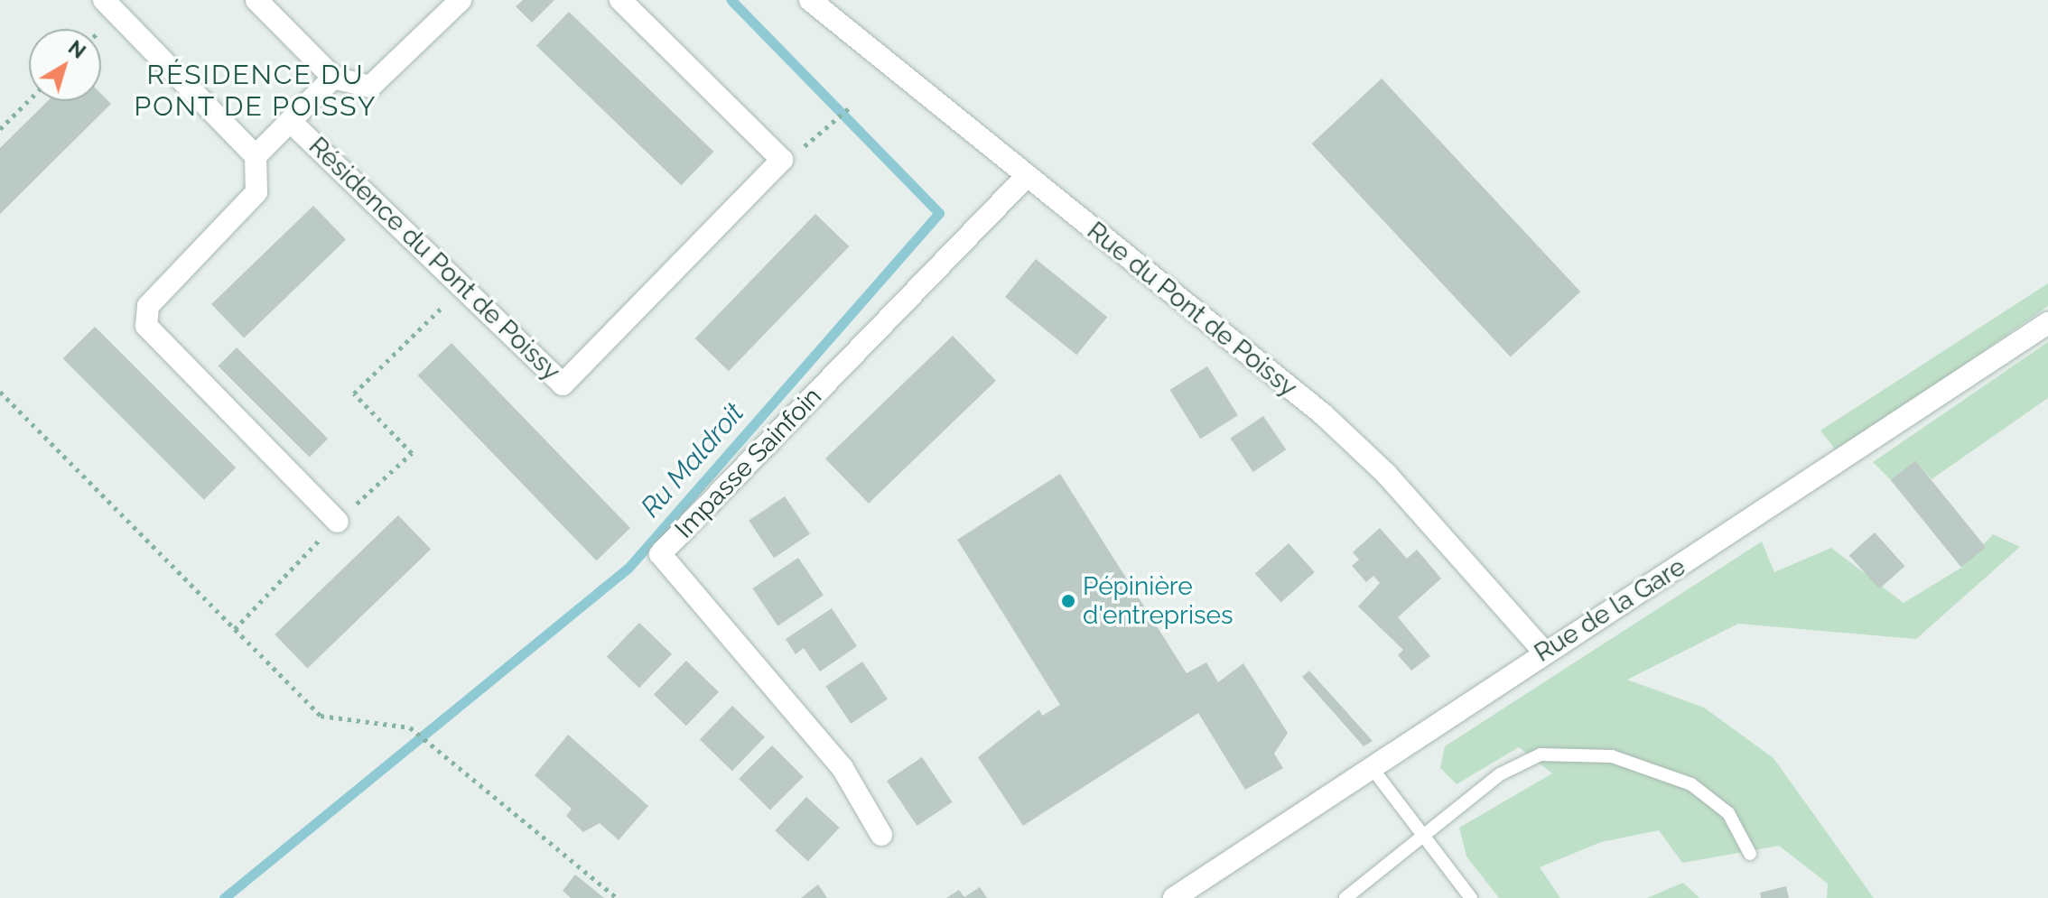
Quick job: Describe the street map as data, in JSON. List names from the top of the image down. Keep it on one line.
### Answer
{"streets":{"street":["Résidence du Pont de Poissy","Rue du Pont de Poissy","Impasse Sainfoin","Rue de la Gare"]},"crossings":[["Rue du Pont de Poissy","Impasse Sainfoin"],["Rue du Pont de Poissy","Rue de la Gare"]],"districts":["RÉSIDENCE DU PONT DE POISSY"],"water":["Ru Maldroit"],"places":["Pépinière d'entreprises"],"north":"top right"}
